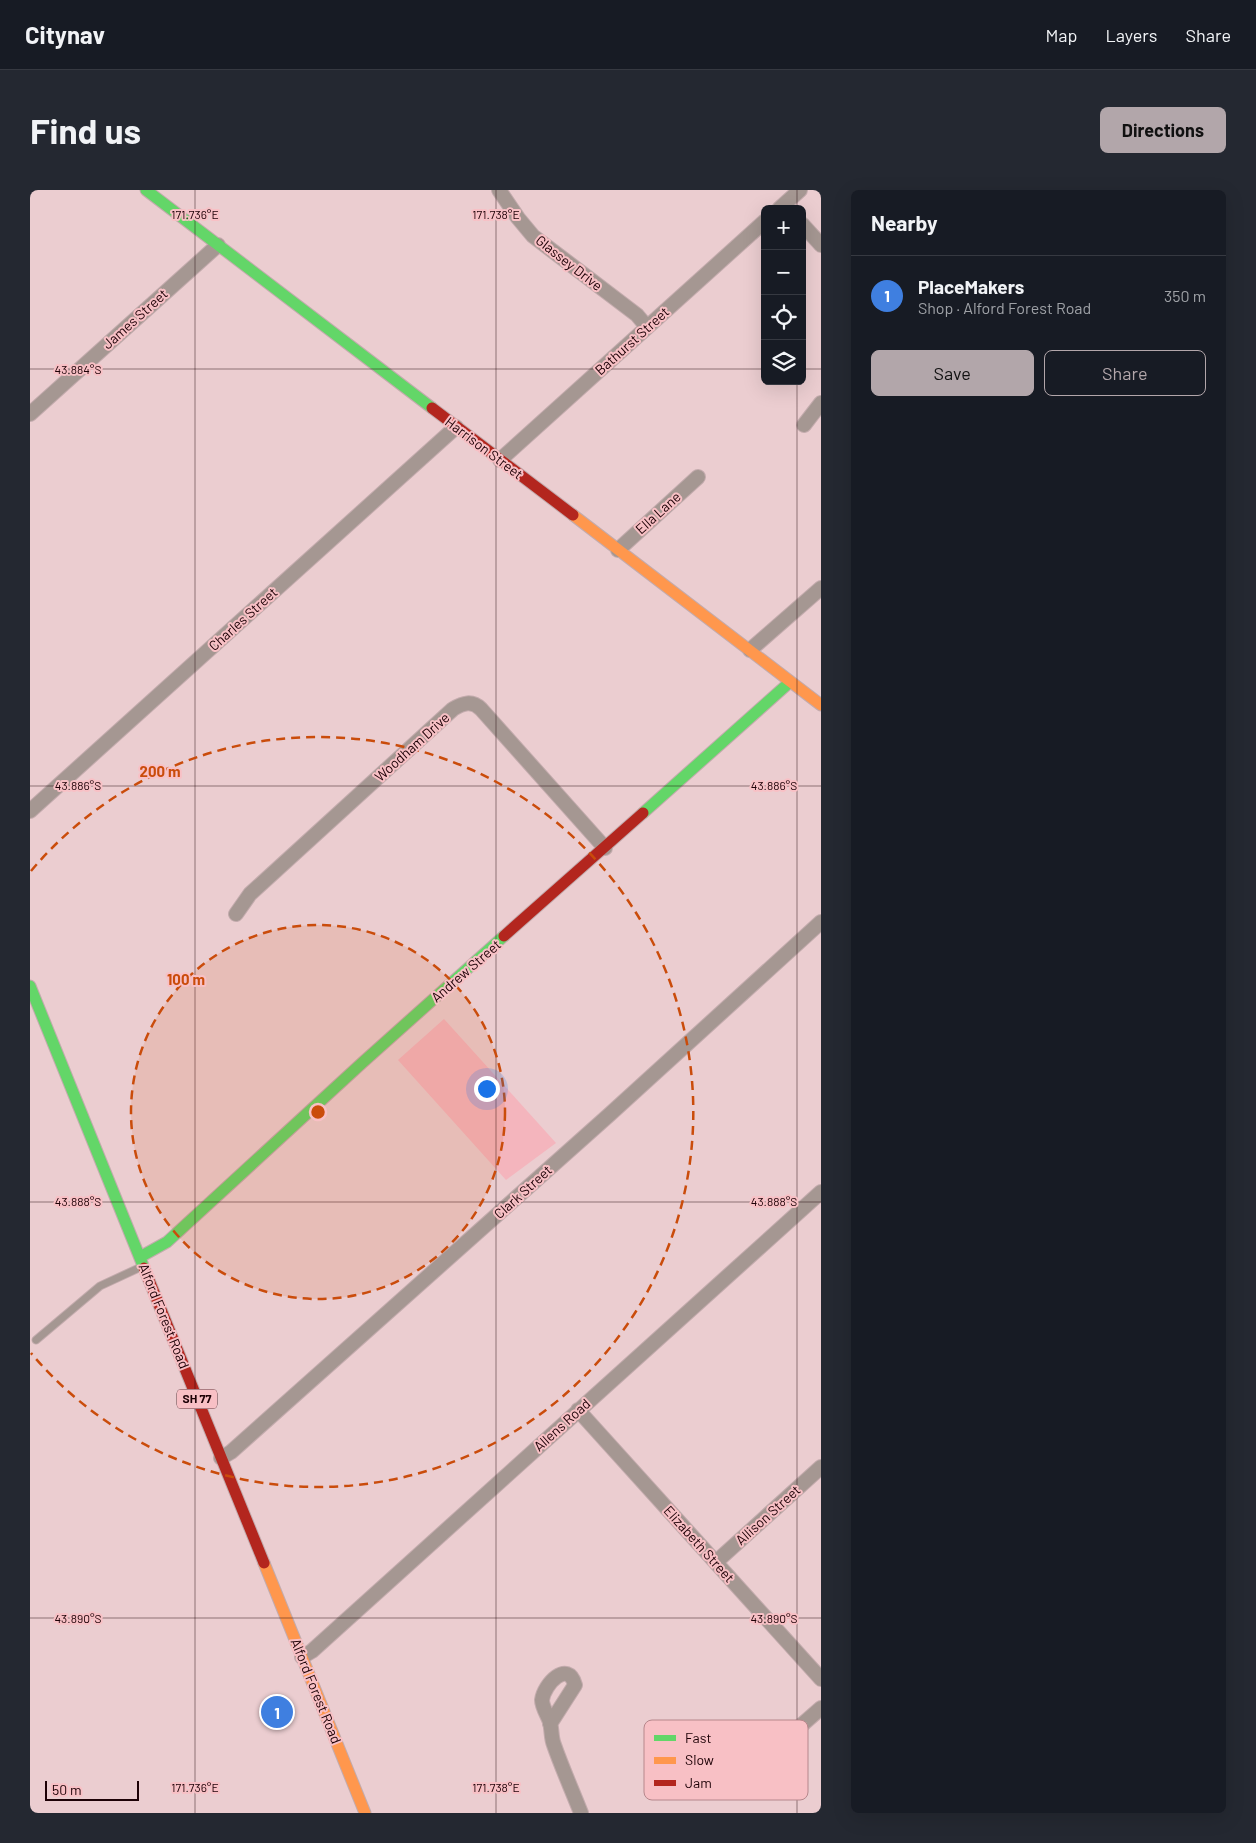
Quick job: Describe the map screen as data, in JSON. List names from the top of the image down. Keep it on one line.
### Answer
{"streets":{"street":["Glassey Drive","James Street","Bathurst Street","Harrison Street","Ella Lane","Charles Street","Woodham Drive","Andrew Street","Clark Street","Alford Forest Road","SH 77","Allens Road","Allison Street","Elizabeth Street"]},"crossings":[["Glassey Drive","Bathurst Street"],["James Street","Harrison Street"],["Bathurst Street","Harrison Street"],["Harrison Street","Ella Lane"],["Harrison Street","Charles Street"],["Harrison Street","Andrew Street"],["Woodham Drive","Andrew Street"],["Andrew Street","Alford Forest Road"],["Clark Street","Alford Forest Road"],["Alford Forest Road","Allens Road"],["Allens Road","Elizabeth Street"],["Allison Street","Elizabeth Street"]],"legend":["Fast","Slow","Jam"],"scale_bar":"50 m","page":{"header":"Citynav","nav":["Map","Layers","Share"],"buttons":["Directions",["Save","Share"]],"title":"Find us","heading":"Nearby","map_buttons":["+","−"],"list":[{"mark":"1","name":"PlaceMakers","note":"Shop · Alford Forest Road","value":"350 m"}],"pins":"1","scale":"50 m"},"coordinates":["171.736°E","171.738°E","43.884°S","43.886°S","43.888°S","43.890°S"],"rings":["200 m","100 m"]}
